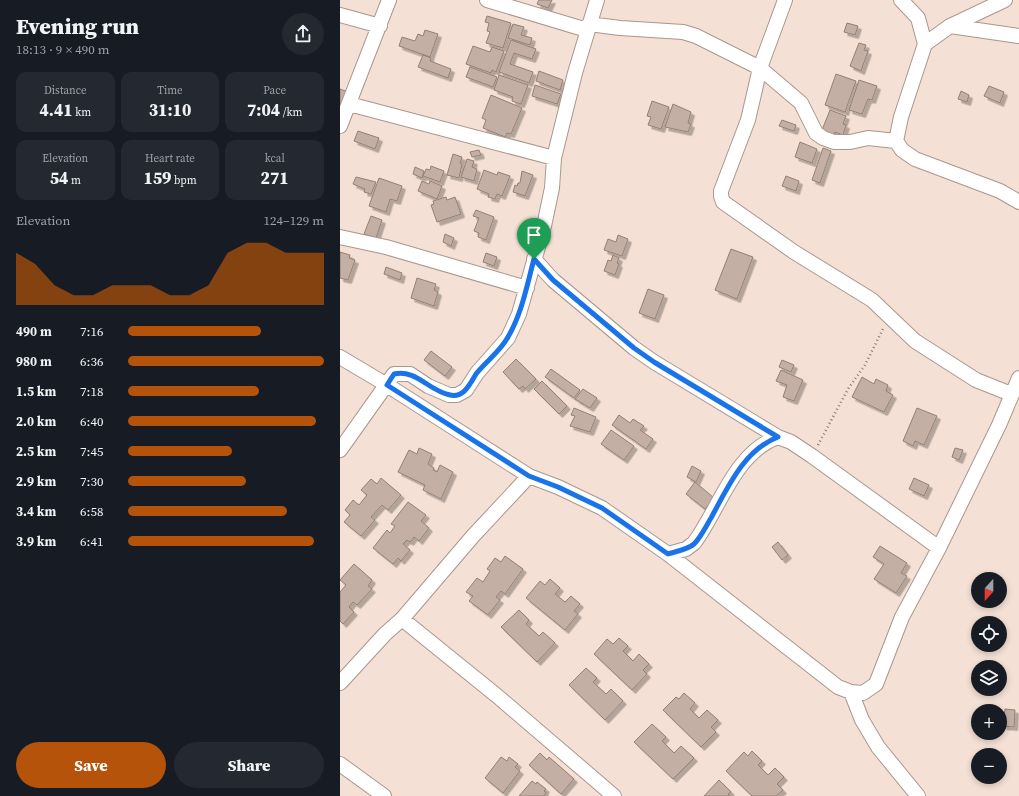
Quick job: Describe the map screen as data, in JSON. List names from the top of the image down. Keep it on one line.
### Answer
{"north":"bottom","page":{"heading":["Evening run","18:13 · 9 × 490 m"],"stats":[["Distance","4.41 km"],["Time","31:10"],["Pace","7:04 /km"],["Elevation","54 m"],["Heart rate","159 bpm"],["kcal","271"]],"chart":["Elevation","124–129 m"],"list":[{"name":"490 m","note":"7:16"},{"name":"980 m","note":"6:36"},{"name":"1.5 km","note":"7:18"},{"name":"2.0 km","note":"6:40"},{"name":"2.5 km","note":"7:45"},{"name":"2.9 km","note":"7:30"},{"name":"3.4 km","note":"6:58"},{"name":"3.9 km","note":"6:41"}],"map_buttons":["+","−"],"buttons":["Save","Share"]}}
